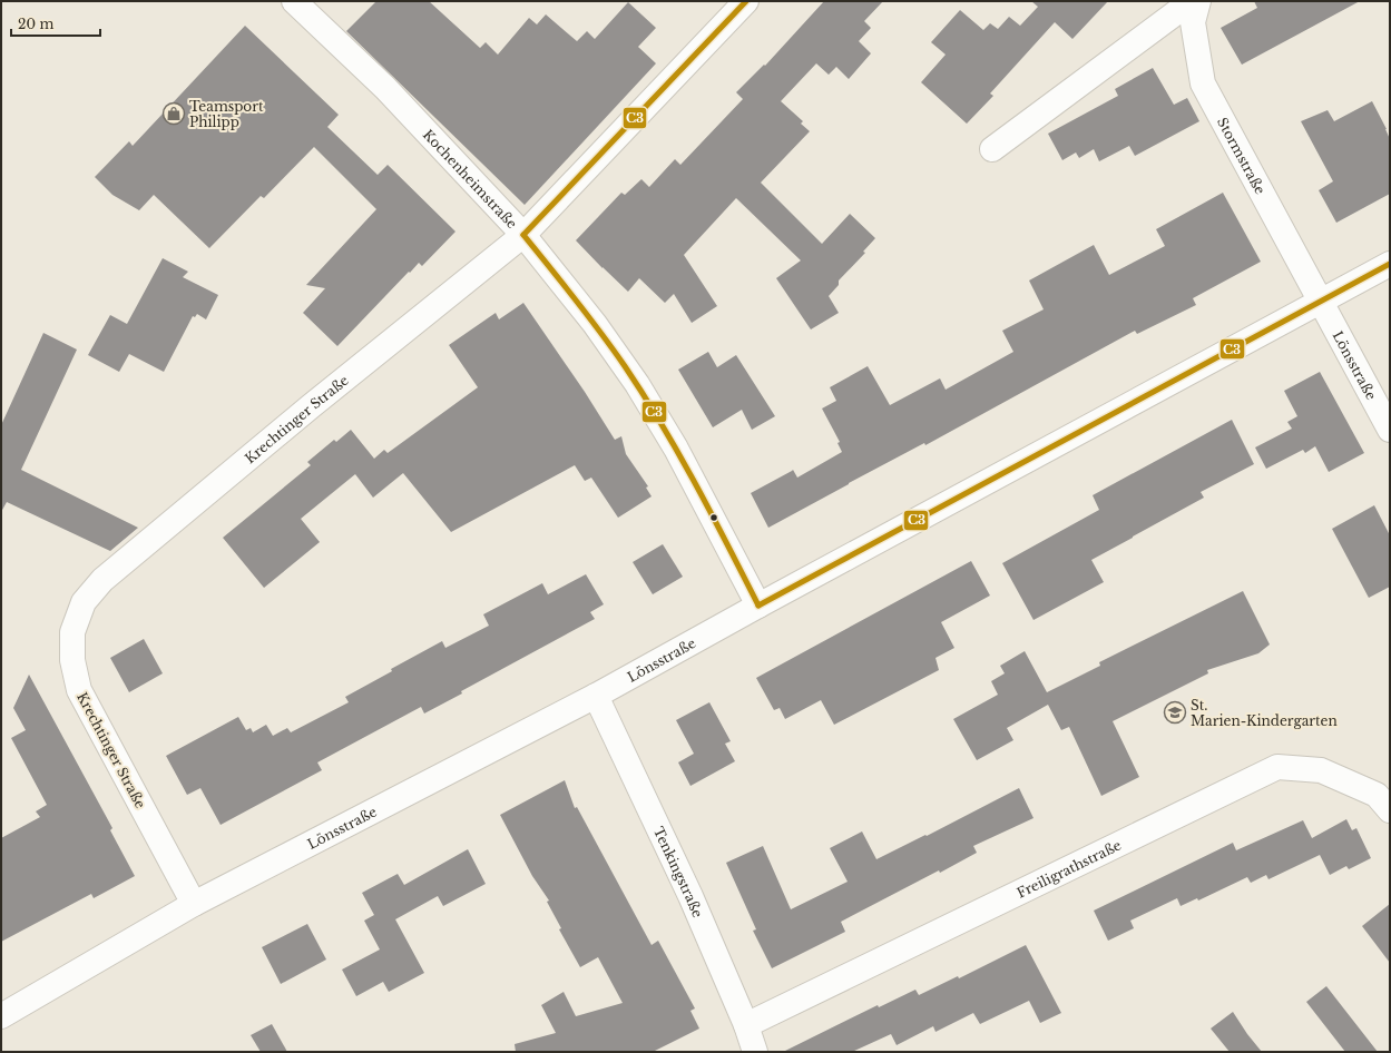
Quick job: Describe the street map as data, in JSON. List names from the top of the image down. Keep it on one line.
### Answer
{"streets":{"street":["Stormstraße","Kochenheimstraße","Lönsstraße","Krechtinger Straße","Freiligrathstraße","Tenkingstraße"]},"crossings":[["Stormstraße","Lönsstraße"],["Kochenheimstraße","Lönsstraße"],["Kochenheimstraße","Krechtinger Straße"],["Lönsstraße","Krechtinger Straße"],["Lönsstraße","Tenkingstraße"],["Freiligrathstraße","Tenkingstraße"]],"places":{"shop":["Teamsport Philipp"],"school or university":["St. Marien-Kindergarten"]},"lines":["transit line C3"],"scale_bar":"20 m"}
